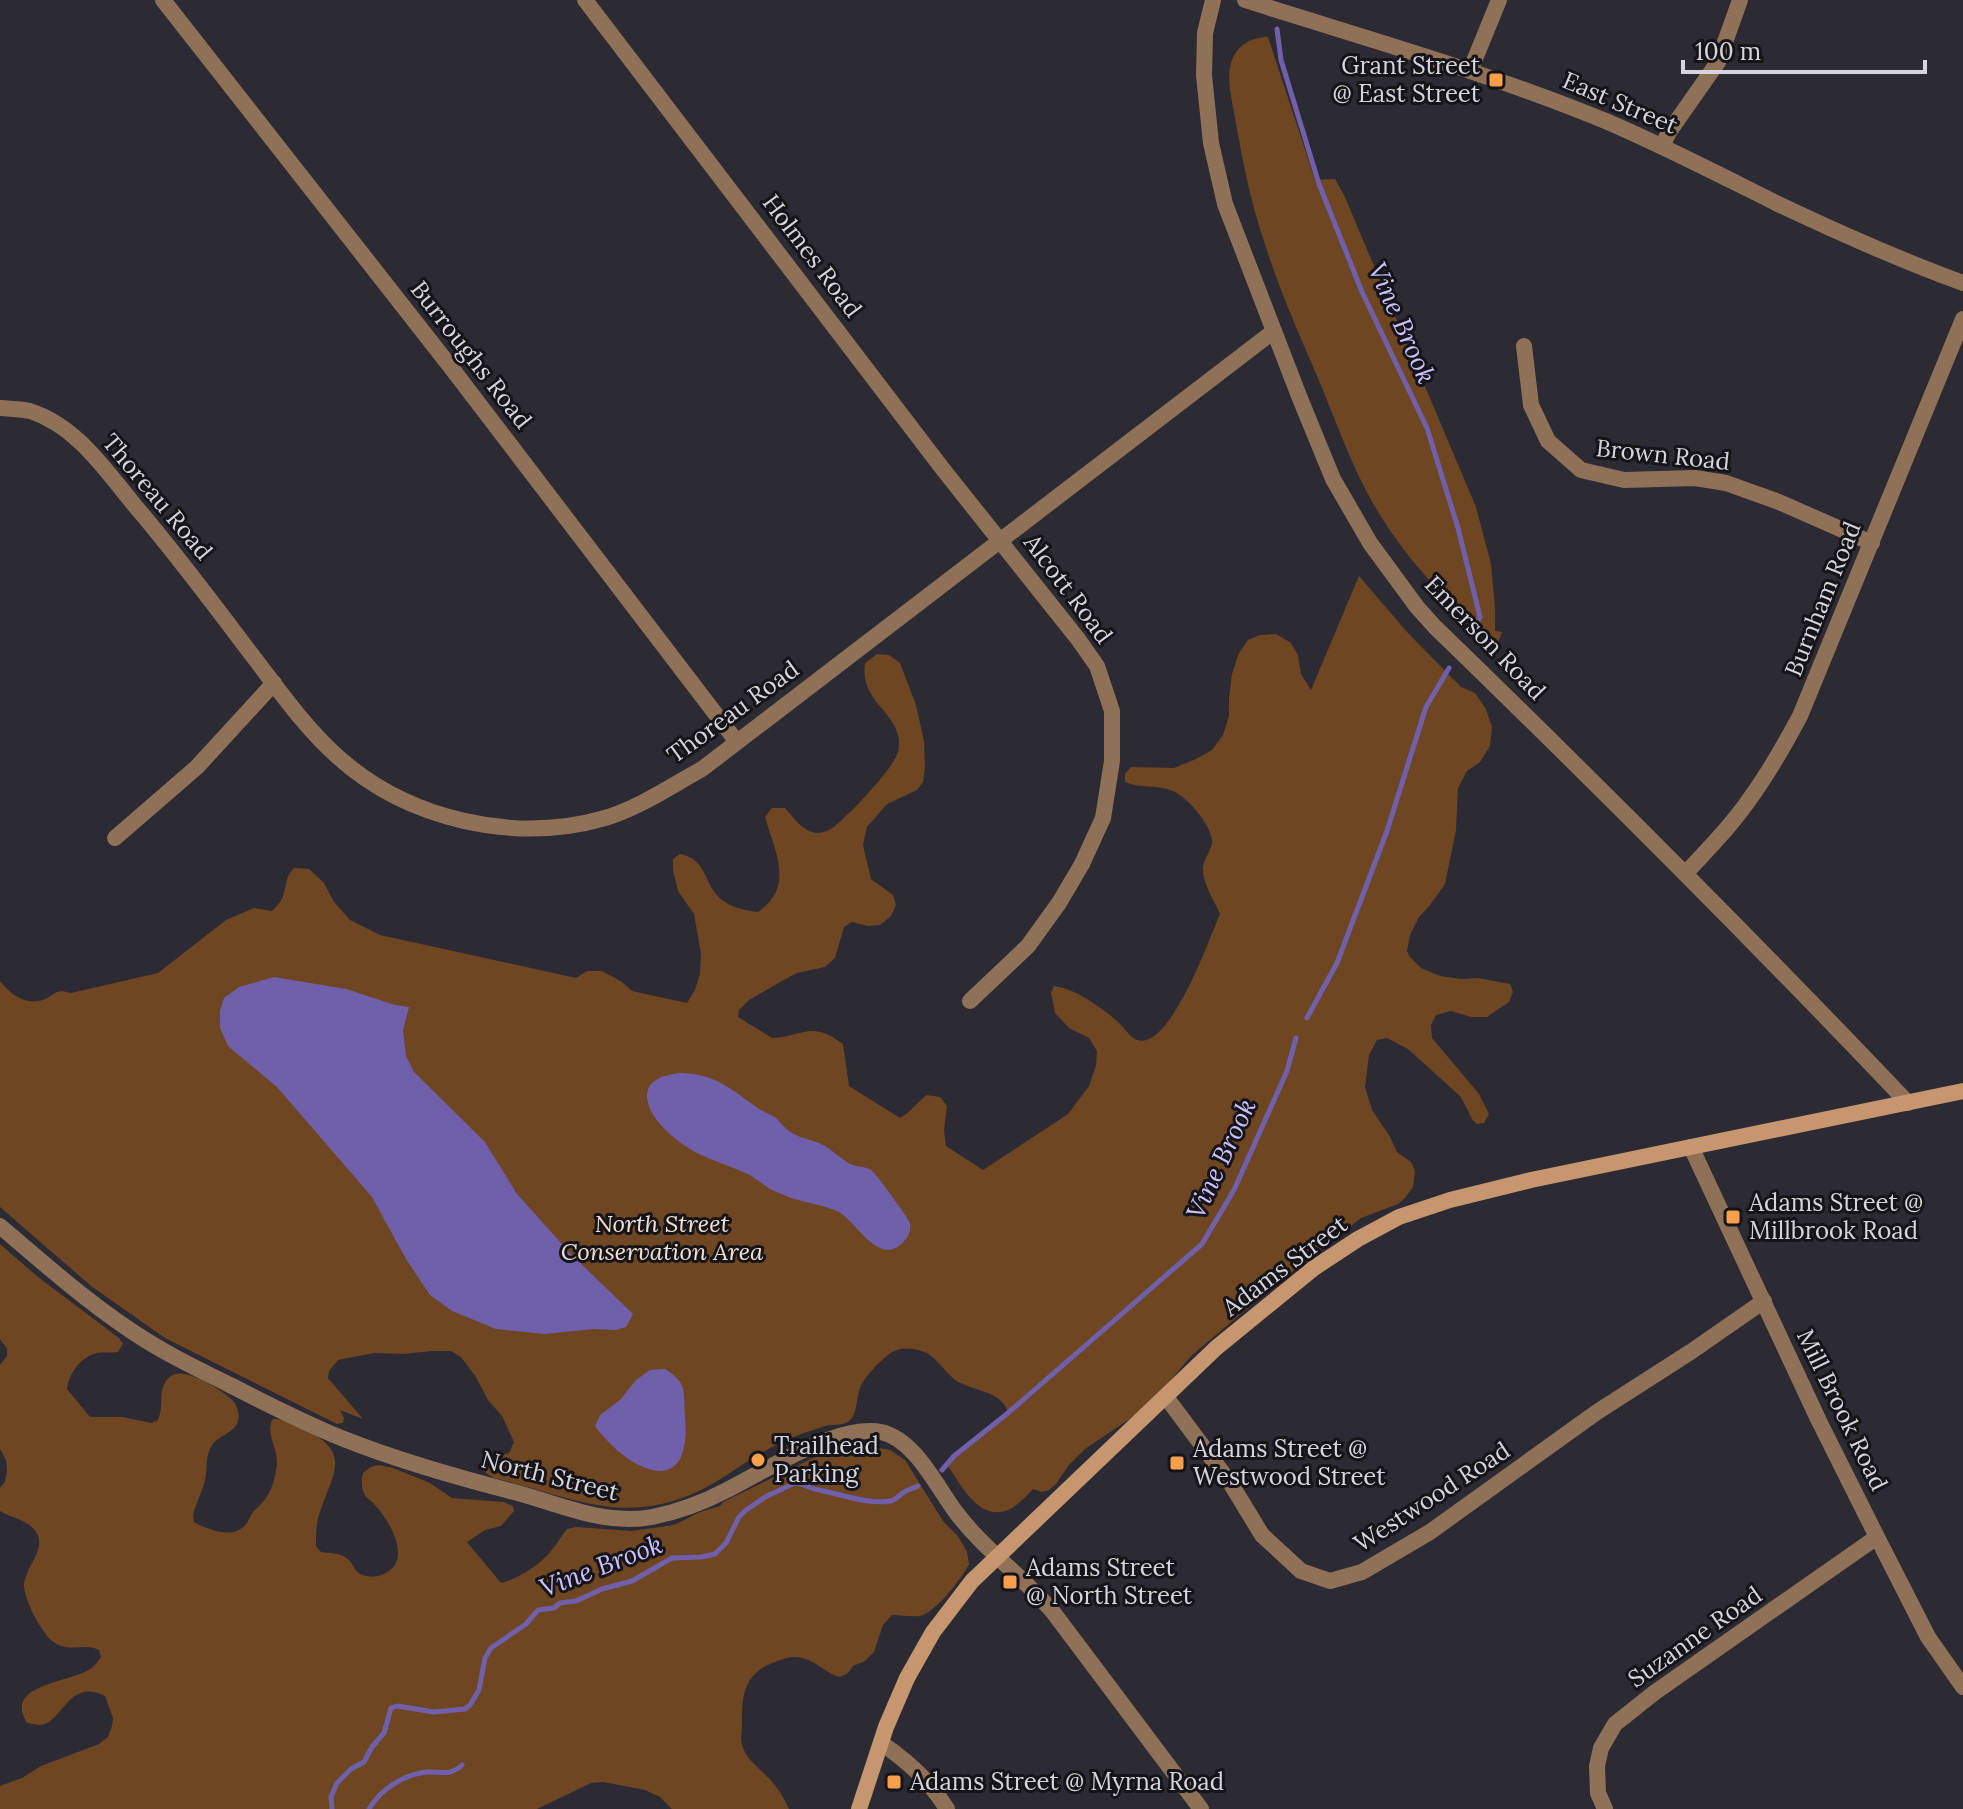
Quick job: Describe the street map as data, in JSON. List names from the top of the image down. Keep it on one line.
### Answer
{"streets":{"main road":["Adams Street"],"street":["East Street","Holmes Road","Burroughs Road","Brown Road","Thoreau Road","Alcott Road","Burnham Road","Emerson Road","Mill Brook Road","North Street","Westwood Road","Suzanne Road"]},"crossings":[["Holmes Road","Thoreau Road"],["Holmes Road","Alcott Road"],["Burroughs Road","Thoreau Road"],["Brown Road","Burnham Road"],["Thoreau Road","Alcott Road"],["Thoreau Road","Emerson Road"],["Burnham Road","Emerson Road"],["Emerson Road","Adams Street"],["Adams Street","Mill Brook Road"],["Adams Street","North Street"],["Adams Street","Westwood Road"],["Mill Brook Road","Westwood Road"],["Mill Brook Road","Suzanne Road"]],"water":["Vine Brook"],"parks":["North Street Conservation Area"],"places":{"transit":["Grant Street @ East Street","Adams Street @ Millbrook Road","Adams Street @ Westwood Street","Adams Street @ North Street","Adams Street @ Myrna Road"],"other":["Trailhead Parking"]},"scale_bar":"100 m"}
